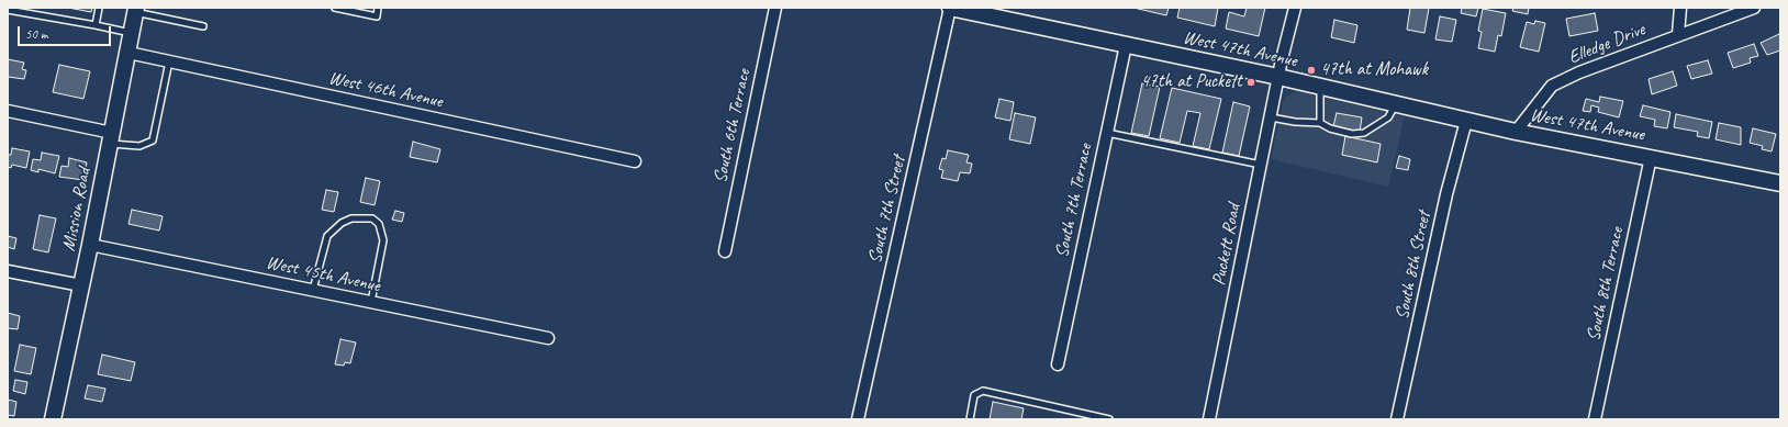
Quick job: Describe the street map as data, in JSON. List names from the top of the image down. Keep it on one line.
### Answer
{"streets":{"street":["Elledge Drive","West 47th Avenue","West 46th Avenue","South 6th Terrace","South 7th Terrace","Mission Road","South 7th Street","Puckett Road","South 8th Street","West 45th Avenue","South 8th Terrace"]},"crossings":[["Elledge Drive","West 47th Avenue"],["West 47th Avenue","South 7th Terrace"],["West 47th Avenue","South 7th Street"],["West 47th Avenue","Puckett Road"],["West 47th Avenue","South 8th Street"],["West 47th Avenue","South 8th Terrace"],["West 46th Avenue","Mission Road"],["Mission Road","West 45th Avenue"]],"places":["47th at Mohawk","47th at Puckett"],"scale_bar":"50 m"}
